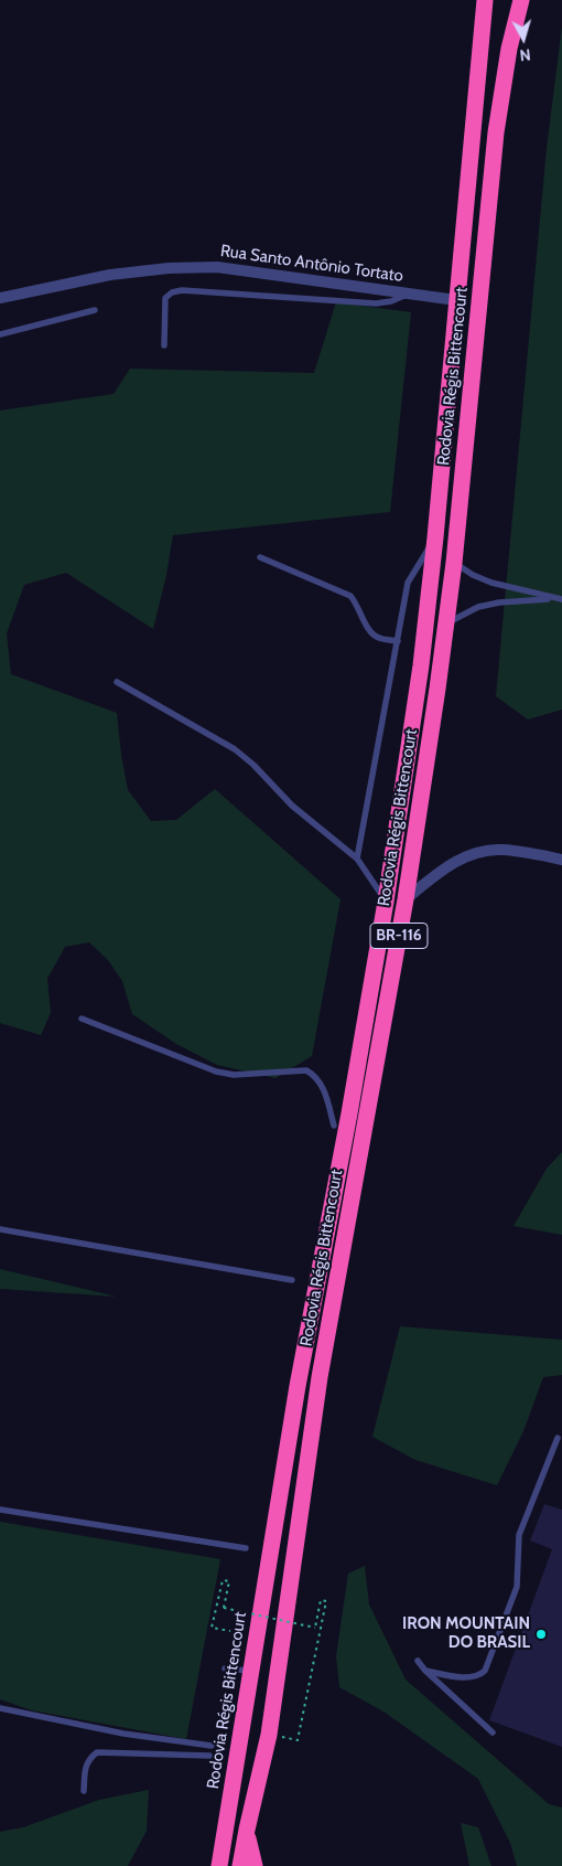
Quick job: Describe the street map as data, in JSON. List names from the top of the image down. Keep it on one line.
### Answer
{"streets":{"highway":["Rodovia Régis Bittencourt","BR-116"],"street":["Rua Santo Antônio Tortato"]},"crossings":[["Rua Santo Antônio Tortato","Rodovia Régis Bittencourt"]],"places":["IRON MOUNTAIN DO BRASIL"],"north":"bottom"}
